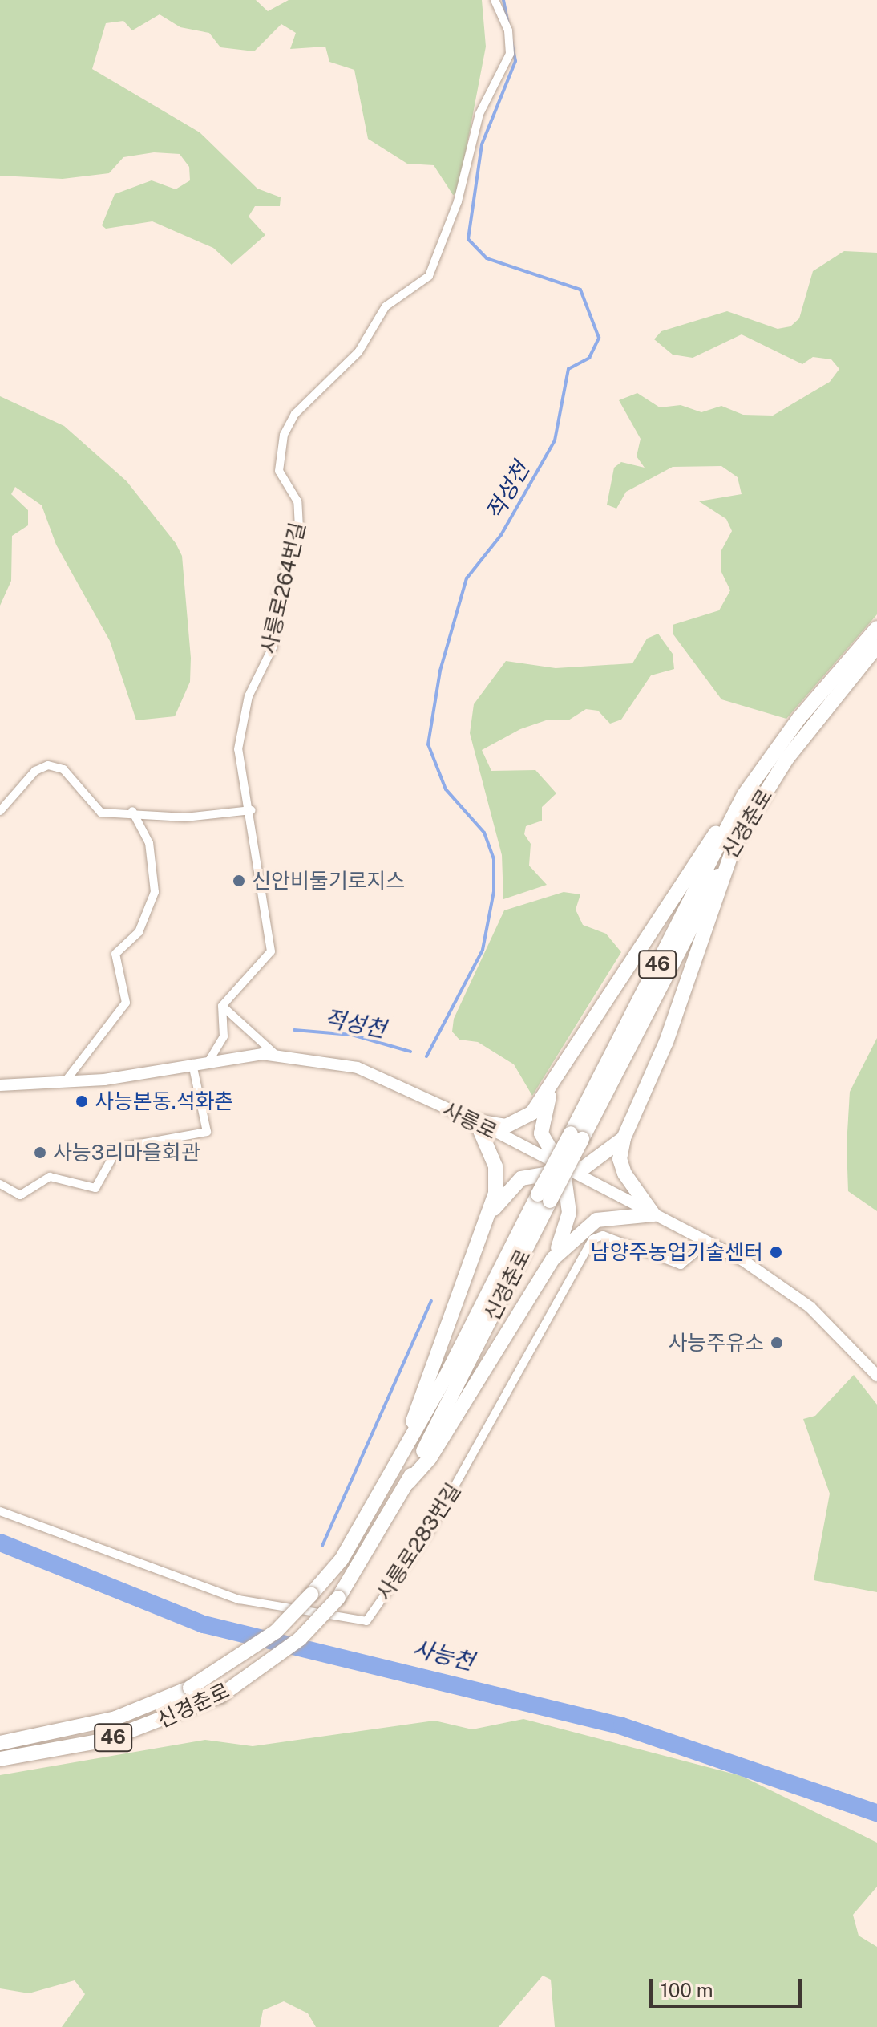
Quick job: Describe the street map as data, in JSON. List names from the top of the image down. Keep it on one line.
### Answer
{"streets":{"highway":["신경춘로","46"],"street":["사릉로264번길","사릉로","사릉로283번길"]},"crossings":[["사릉로","사릉로283번길"]],"water":["적성천","사능천"],"places":["신안비둘기로지스","사능본동.석화촌","사능3리마을회관","남양주농업기술센터","사능주유소"],"scale_bar":"100 m"}
